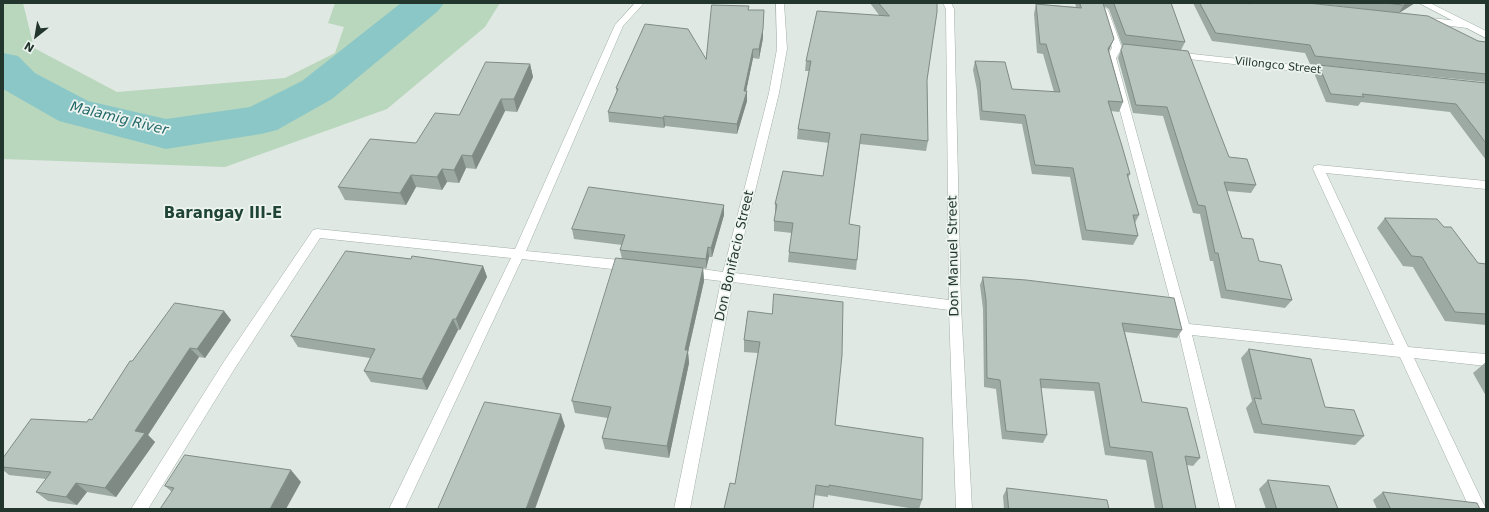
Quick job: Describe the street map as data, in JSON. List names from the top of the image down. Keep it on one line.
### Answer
{"streets":{"street":["Villongco Street","Don Bonifacio Street","Don Manuel Street"]},"districts":["Barangay III-E"],"water":["Malamig River"],"north":"bottom left"}
